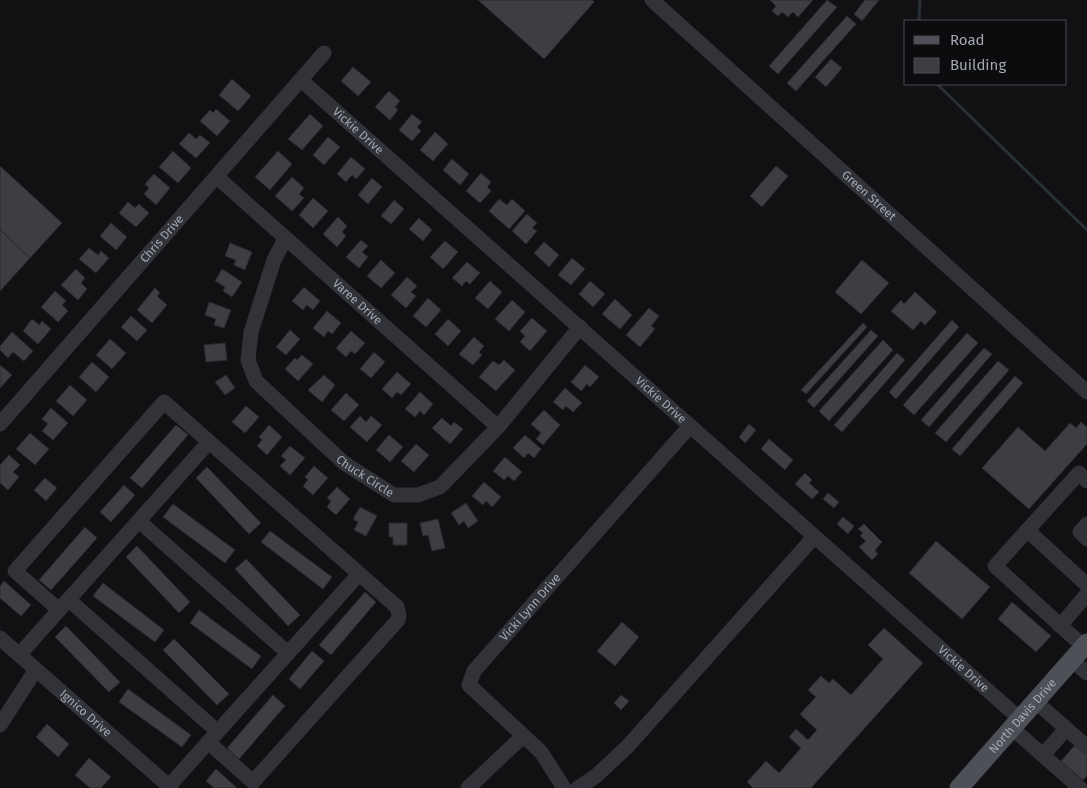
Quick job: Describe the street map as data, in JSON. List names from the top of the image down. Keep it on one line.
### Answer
{"streets":{"main road":["North Davis Drive"],"street":["Vickie Drive","Green Street","Chris Drive","Varee Drive","Chuck Circle","Vicki Lynn Drive","Ignico Drive"]},"crossings":[["Vickie Drive","Chris Drive"],["Vickie Drive","Chuck Circle"],["Vickie Drive","Vicki Lynn Drive"],["Vickie Drive","North Davis Drive"],["Chris Drive","Varee Drive"],["Varee Drive","Chuck Circle"]],"legend":["Road","Building"]}
